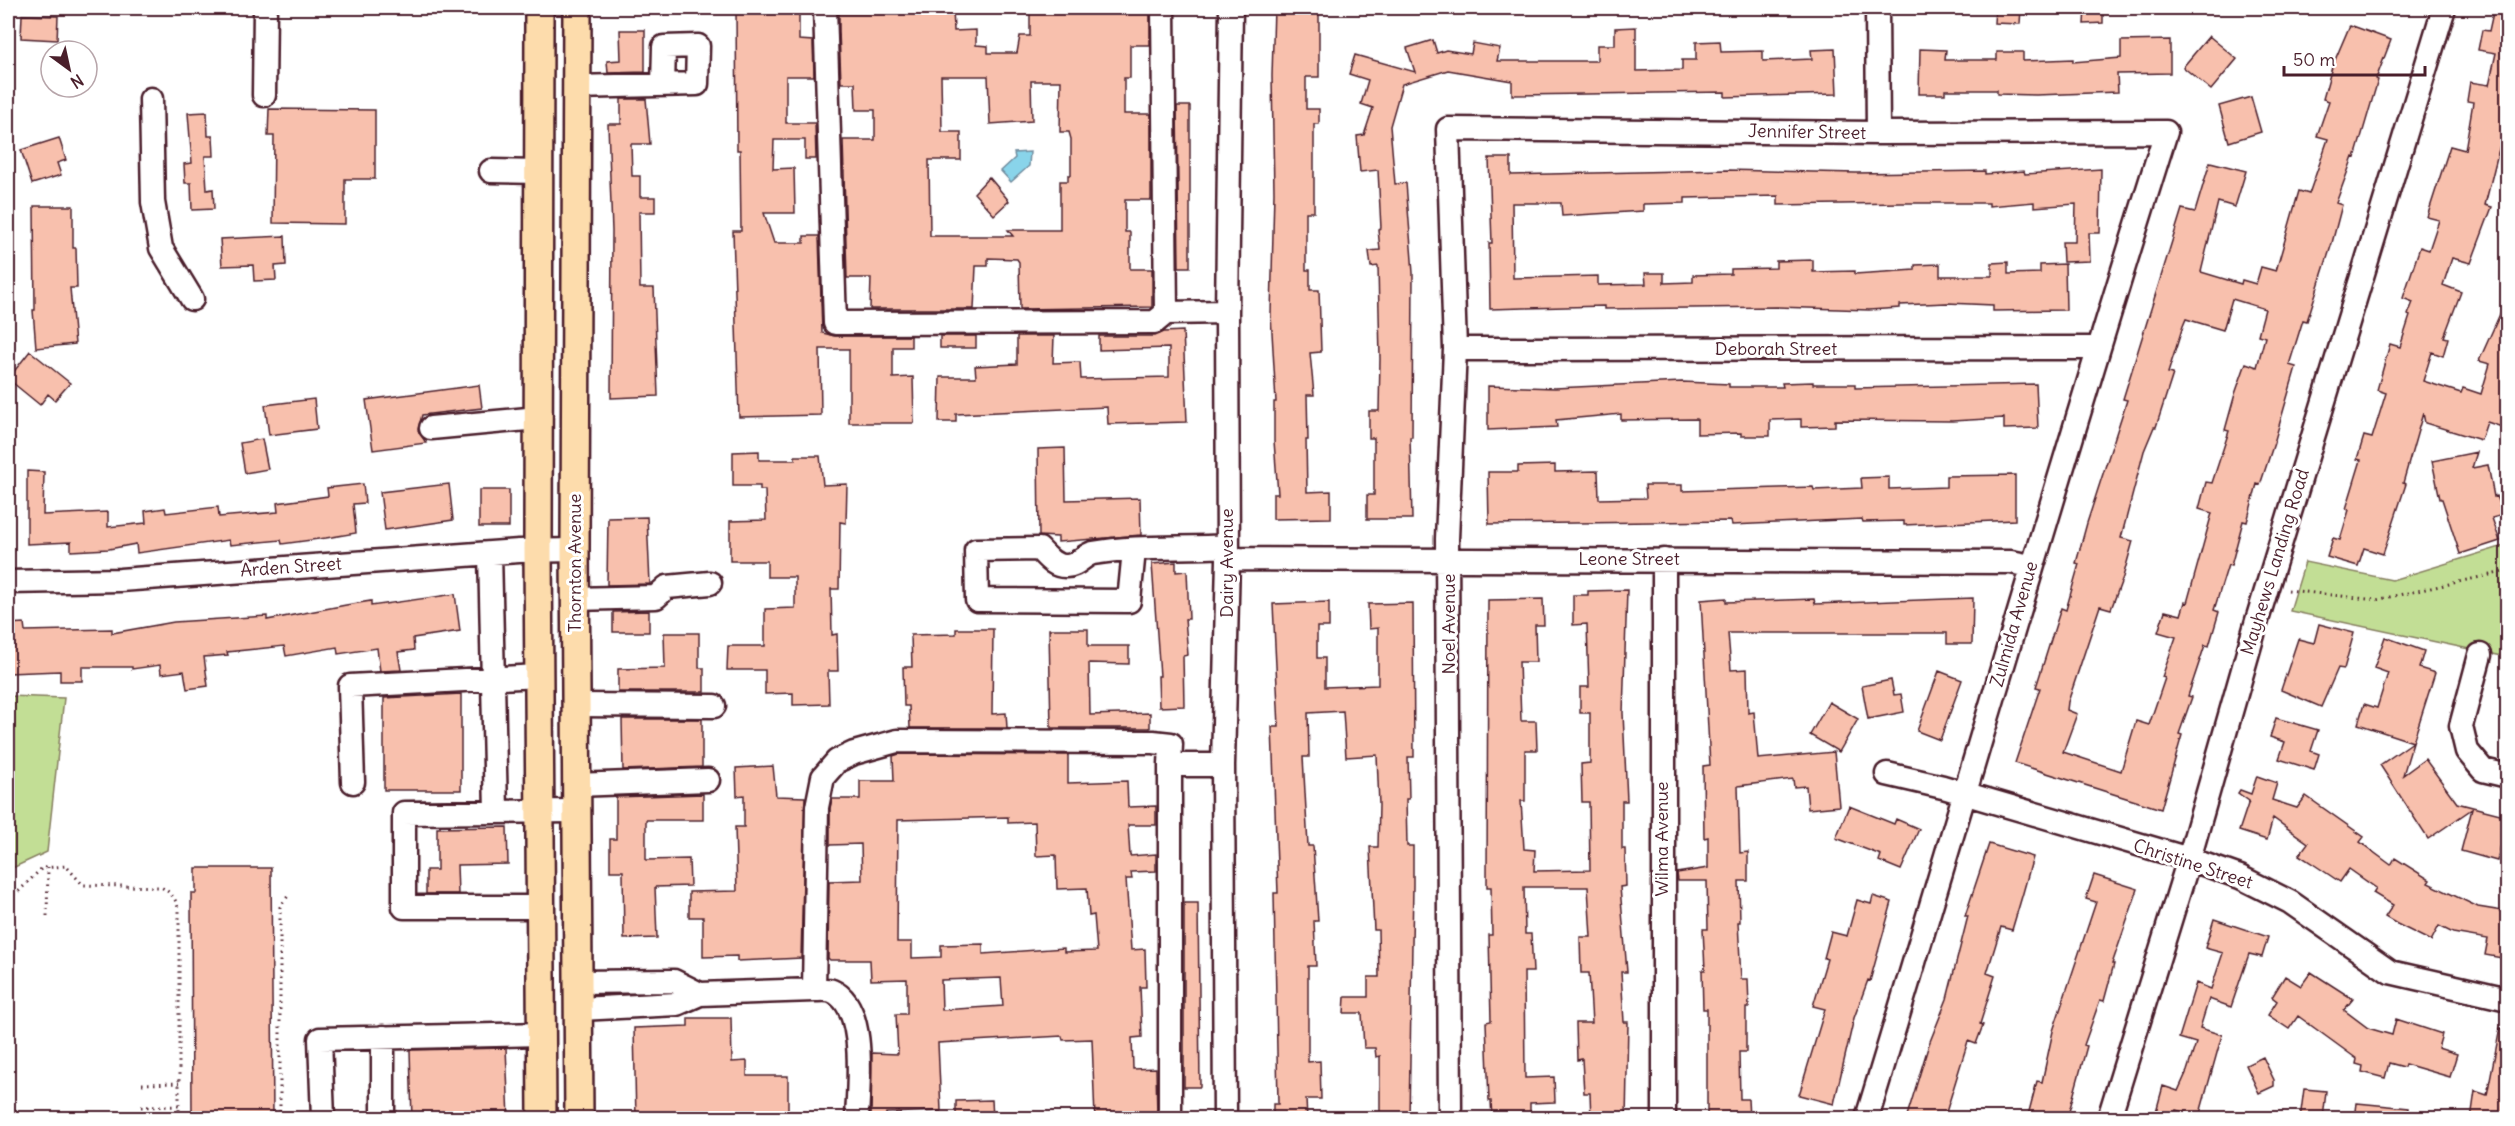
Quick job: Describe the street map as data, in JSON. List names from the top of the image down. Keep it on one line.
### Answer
{"streets":{"main road":["Thornton Avenue"],"street":["Jennifer Street","Deborah Street","Leone Street","Mayhews Landing Road","Dairy Avenue","Arden Street","Noel Avenue","Zulmida Avenue","Wilma Avenue","Christine Street"]},"crossings":[["Jennifer Street","Noel Avenue"],["Jennifer Street","Zulmida Avenue"],["Deborah Street","Noel Avenue"],["Deborah Street","Zulmida Avenue"],["Leone Street","Dairy Avenue"],["Leone Street","Noel Avenue"],["Leone Street","Zulmida Avenue"],["Leone Street","Wilma Avenue"],["Mayhews Landing Road","Christine Street"],["Thornton Avenue","Arden Street"],["Zulmida Avenue","Christine Street"]],"scale_bar":"50 m","north":"bottom right"}
